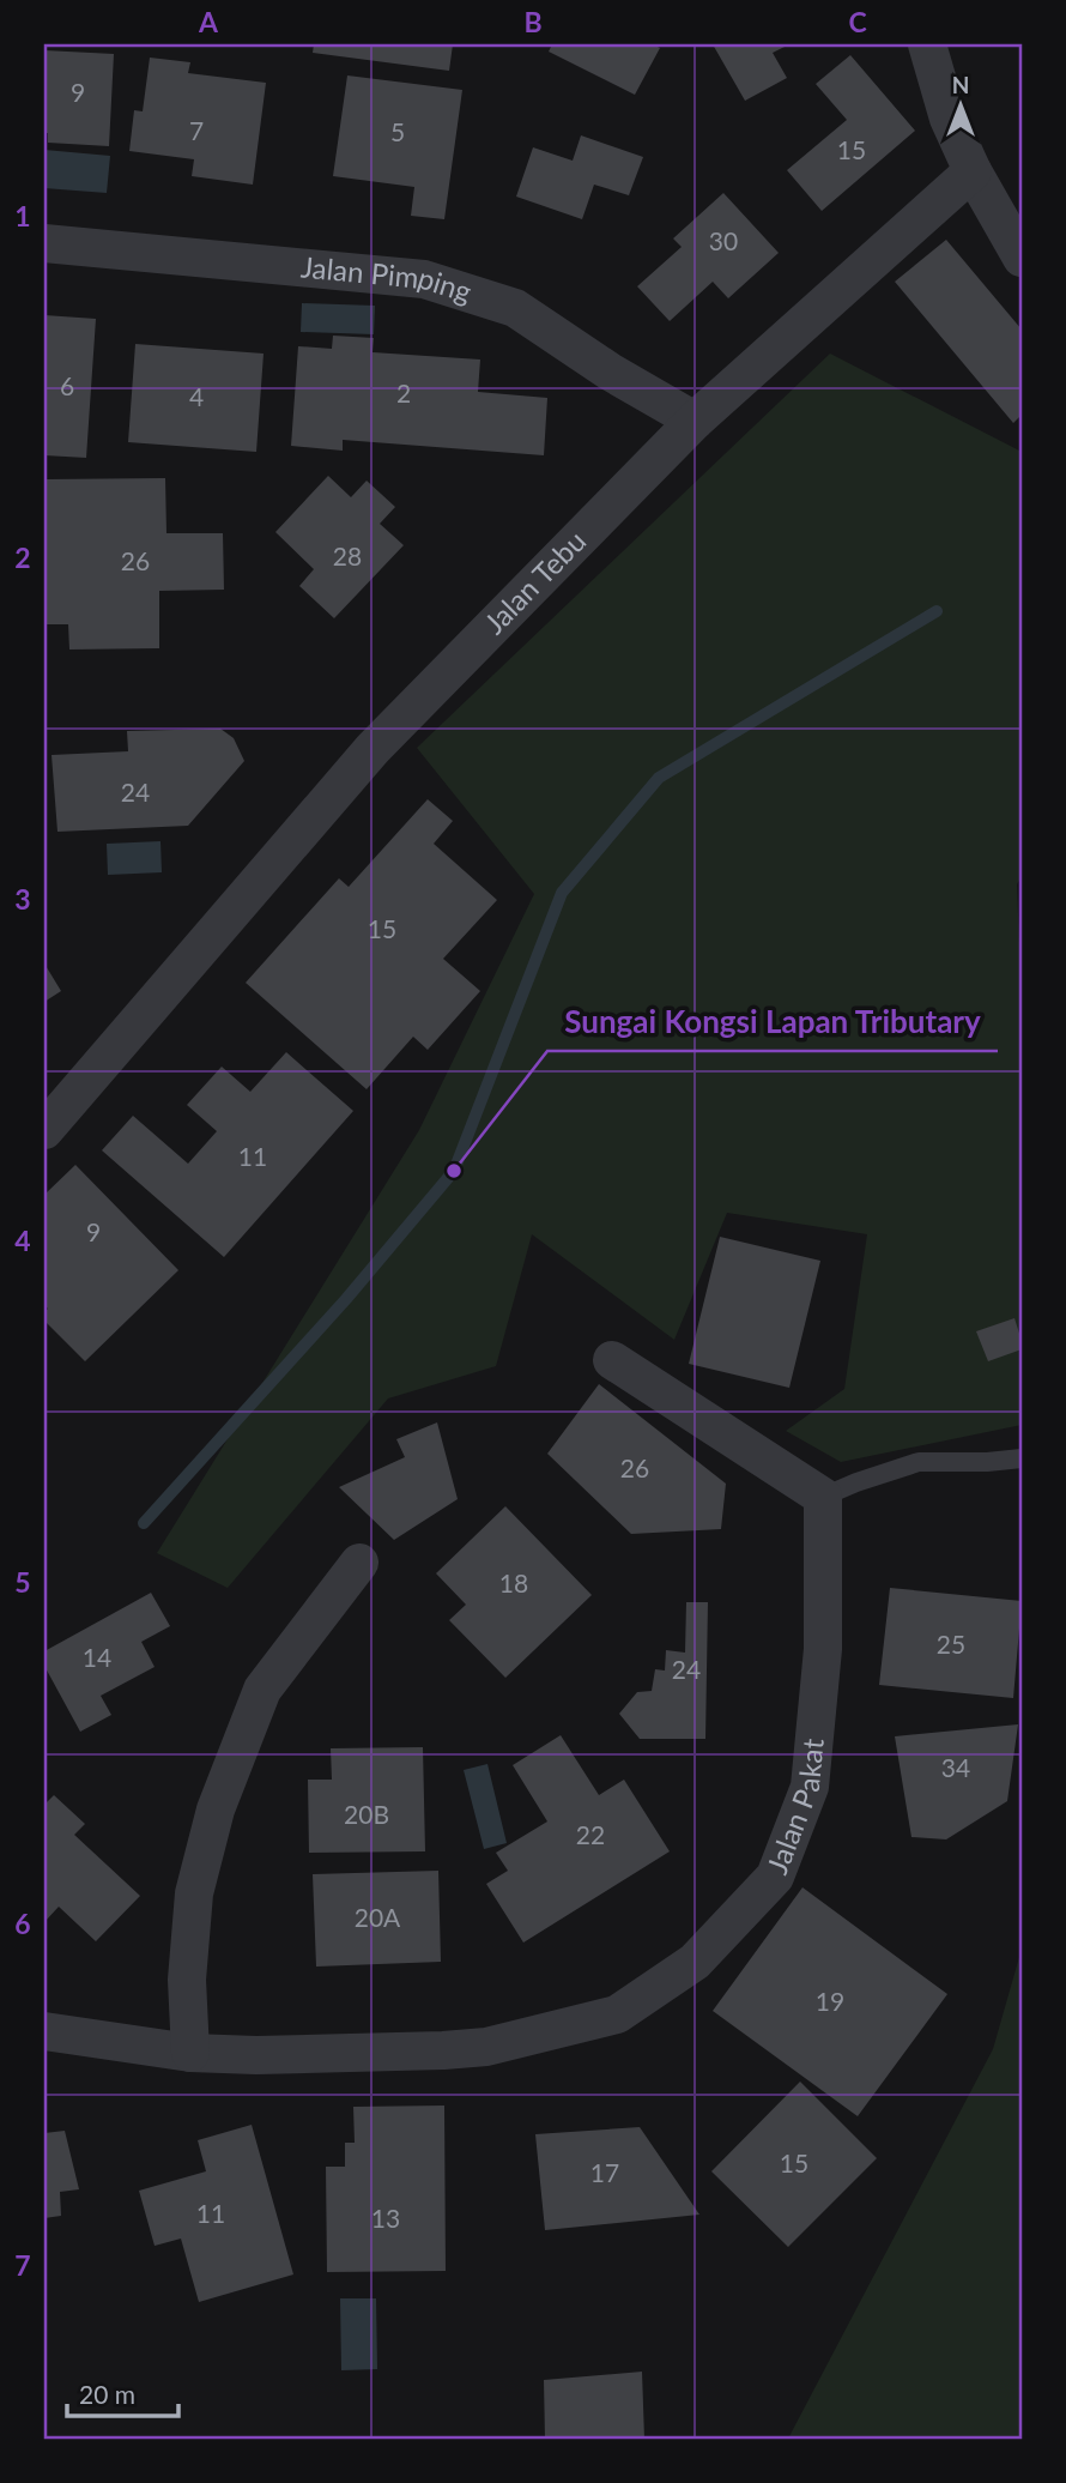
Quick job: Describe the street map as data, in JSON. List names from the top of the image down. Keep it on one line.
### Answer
{"streets":{"street":["Jalan Pimping","Jalan Tebu","Jalan Pakat"]},"crossings":[["Jalan Pimping","Jalan Tebu"]],"places":["Sungai Kongsi Lapan Tributary"],"house_numbers":["9","7","5","15","30","6","2","4","28","26","24","15","11","9","26","18","25","14","24","34","20B","22","20A","19","15","17","11","13"],"scale_bar":"20 m","north":"top","grid":{"columns":["A","B","C"],"rows":["1","2","3","4","5","6","7"]}}
